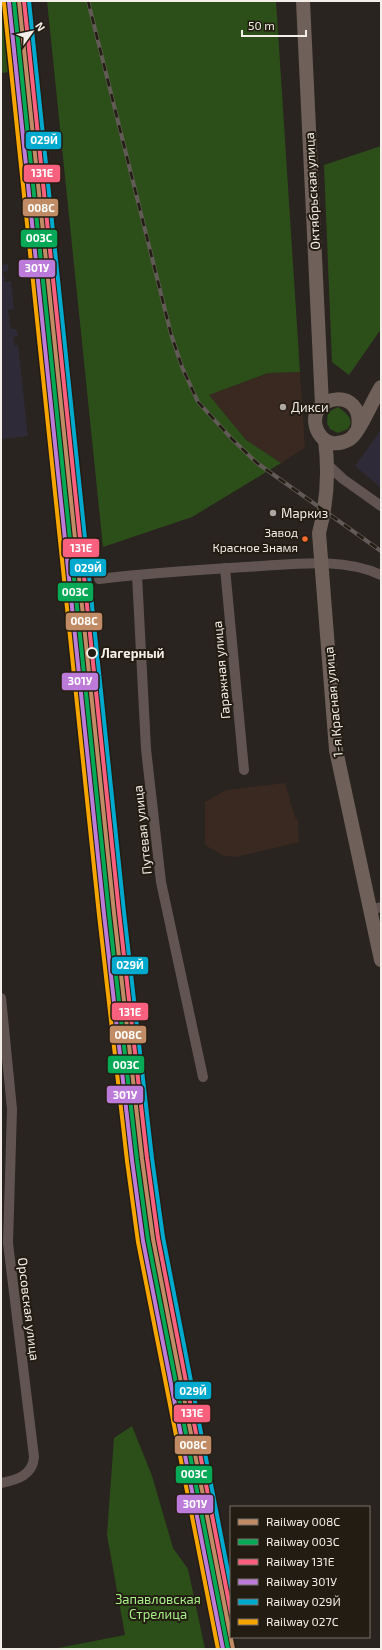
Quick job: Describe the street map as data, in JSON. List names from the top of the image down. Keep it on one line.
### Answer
{"streets":{"street":["Октябрьская улица","Гаражная улица","1-я Красная улица","Путевая улица","Орсовская улица"]},"crossings":[["Октябрьская улица","1-я Красная улица"]],"parks":["Запавловская Стрелица"],"places":["Дикси","Маркиз","Завод Красное Знамя","Лагерный"],"lines":["rail line 008С","rail line 131Е","rail line 029Й","rail line 003С","rail line 301У","rail line 027С"],"legend":["Railway 008С","Railway 003С","Railway 131Е","Railway 301У","Railway 029Й","Railway 027С"],"scale_bar":"50 m","north":"top right"}
